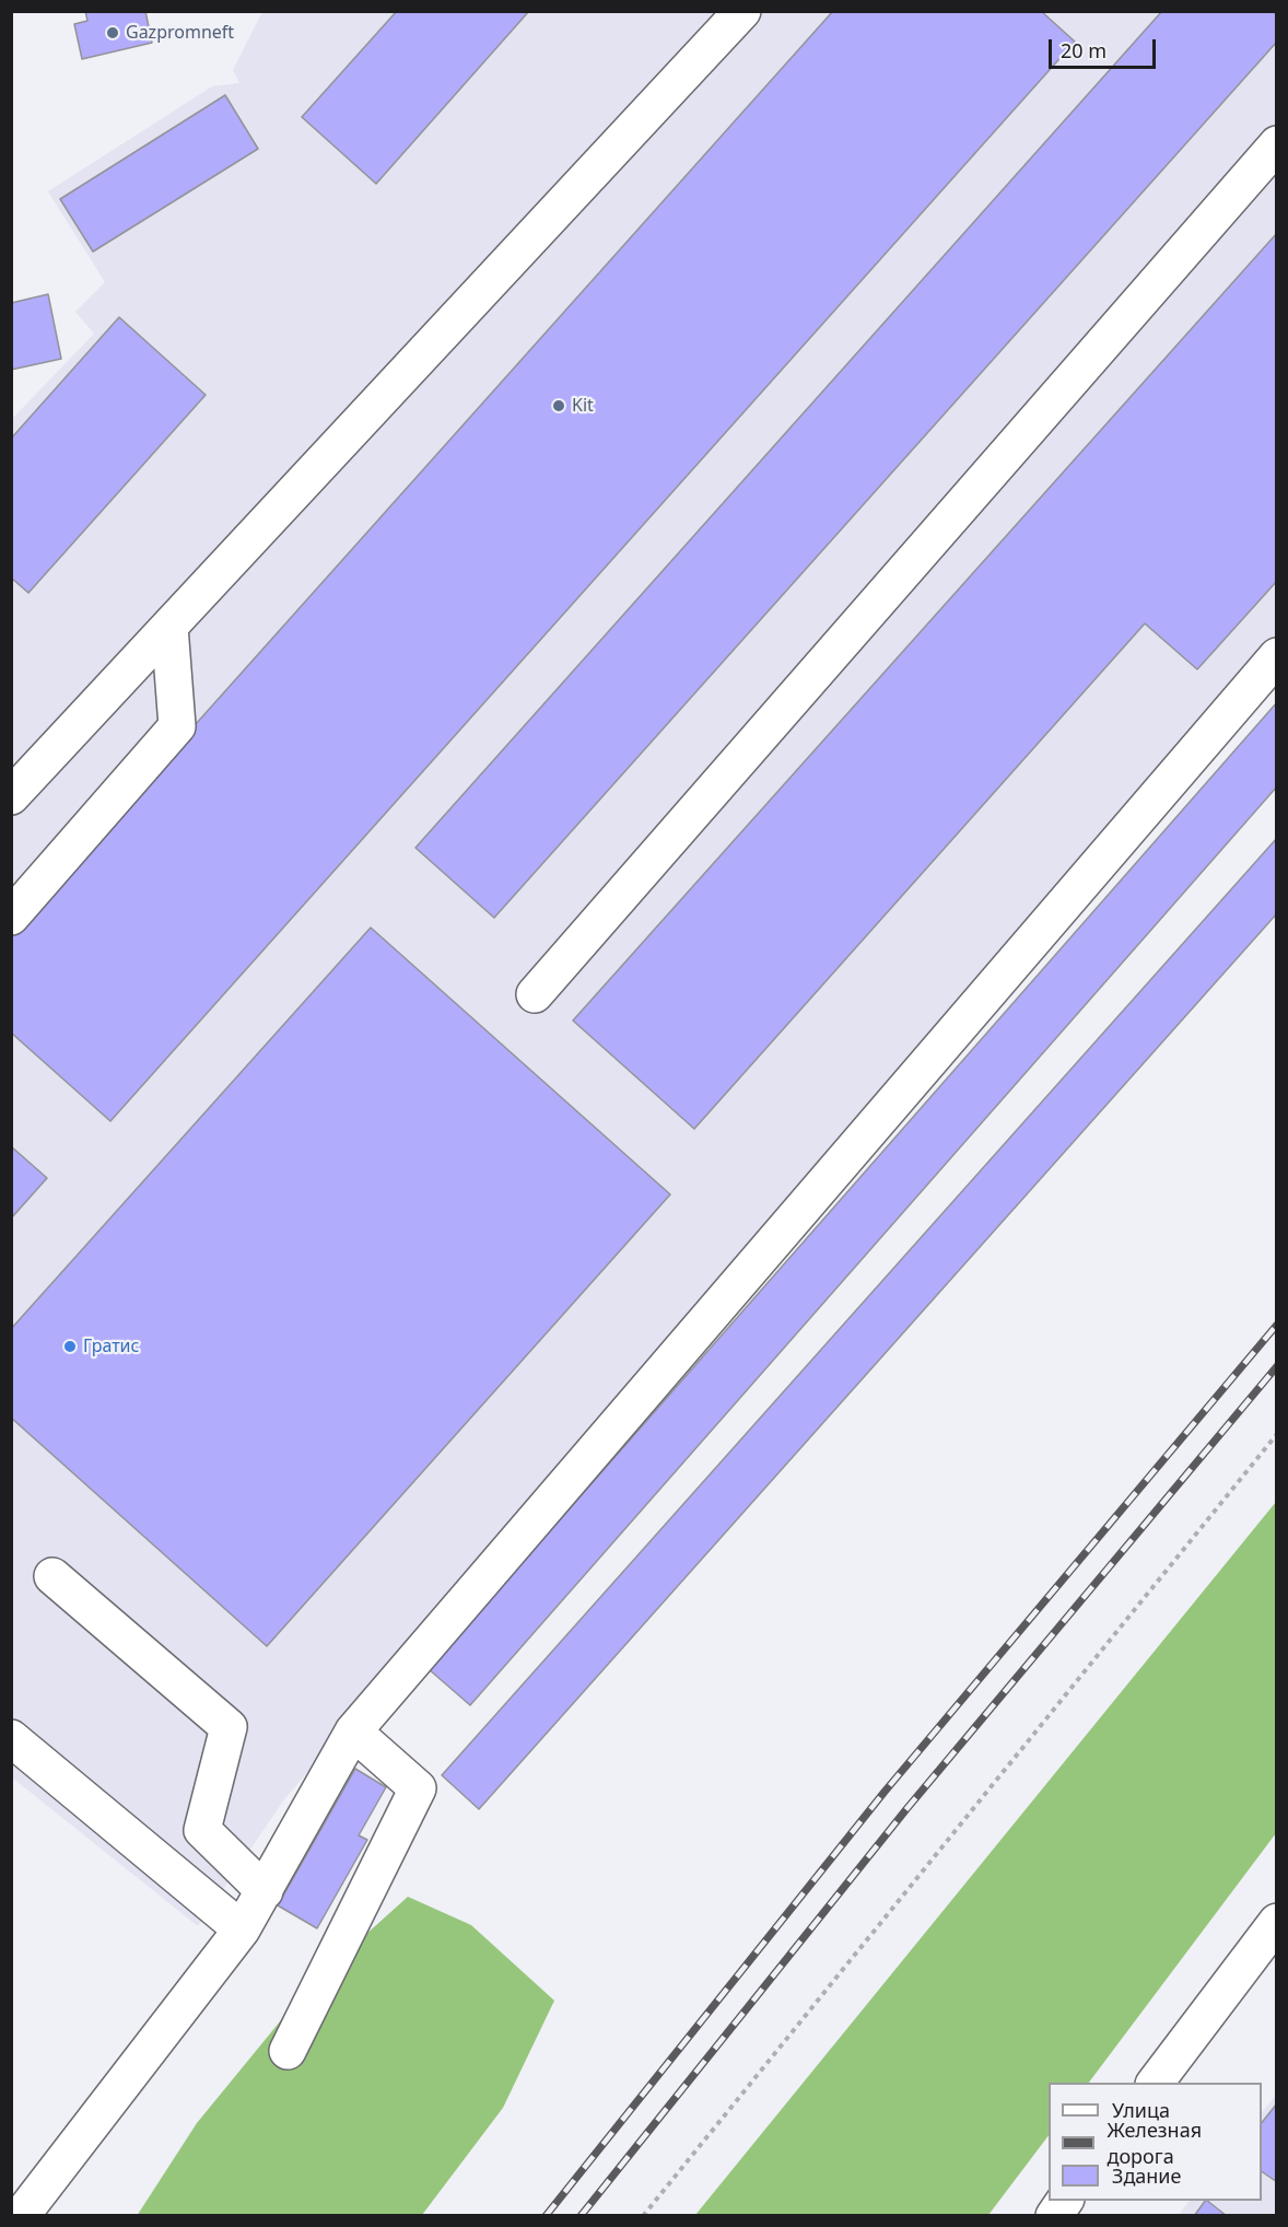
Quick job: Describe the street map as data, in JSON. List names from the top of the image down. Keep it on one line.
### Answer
{"places":["Gazpromneft","Kit","Гратис"],"legend":["Улица","Железная дорога","Здание"],"scale_bar":"20 m"}
